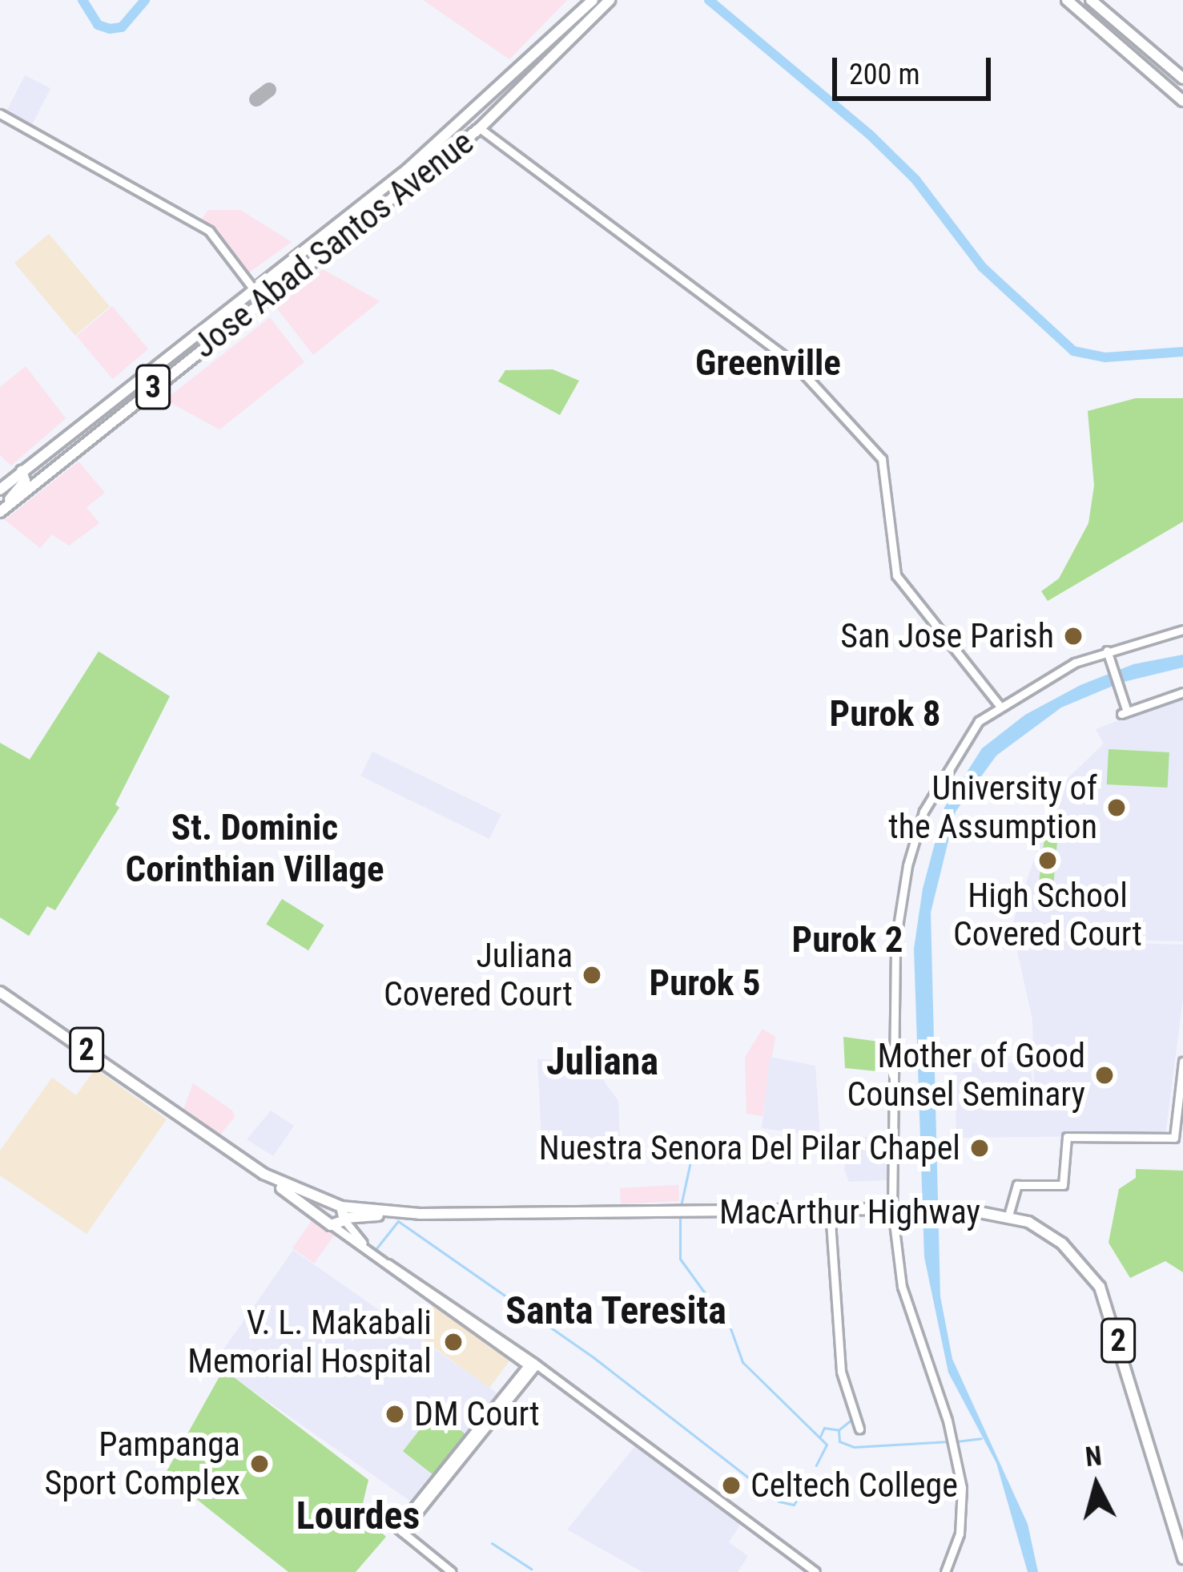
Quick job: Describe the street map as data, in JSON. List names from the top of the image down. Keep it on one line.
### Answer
{"streets":{"highway":["Jose Abad Santos Avenue","3","2","MacArthur Highway"]},"districts":["Greenville","Purok 8","St. Dominic Corinthian Village","Purok 2","Purok 5","Juliana","Santa Teresita","Lourdes"],"places":["San Jose Parish","University of the Assumption","High School Covered Court","Juliana Covered Court","Mother of Good Counsel Seminary","Nuestra Senora Del Pilar Chapel","V. L. Makabali Memorial Hospital","DM Court","Pampanga Sport Complex","Celtech College"],"scale_bar":"200 m","north":"top"}
